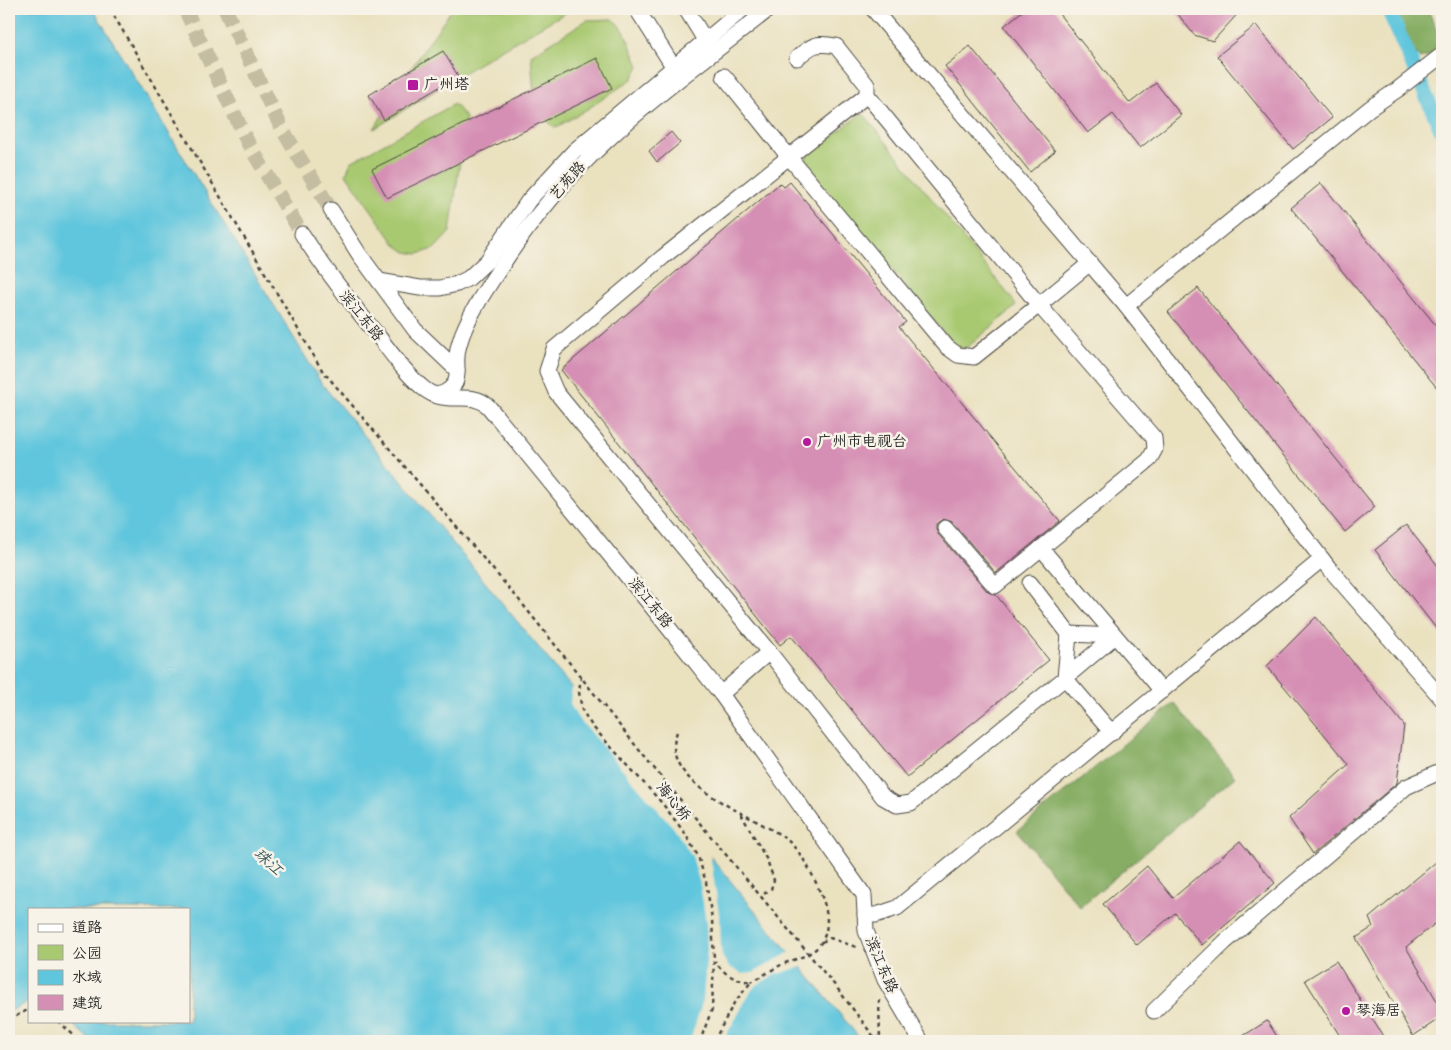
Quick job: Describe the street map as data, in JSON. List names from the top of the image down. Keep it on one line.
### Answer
{"streets":{"street":["艺苑路","滨江东路"],"path":["海心桥"]},"crossings":[["艺苑路","滨江东路"]],"water":["珠江"],"places":{"transit":["广州塔"],"other":["广州市电视台","琴海居"]},"legend":["道路","公园","水域","建筑"]}
